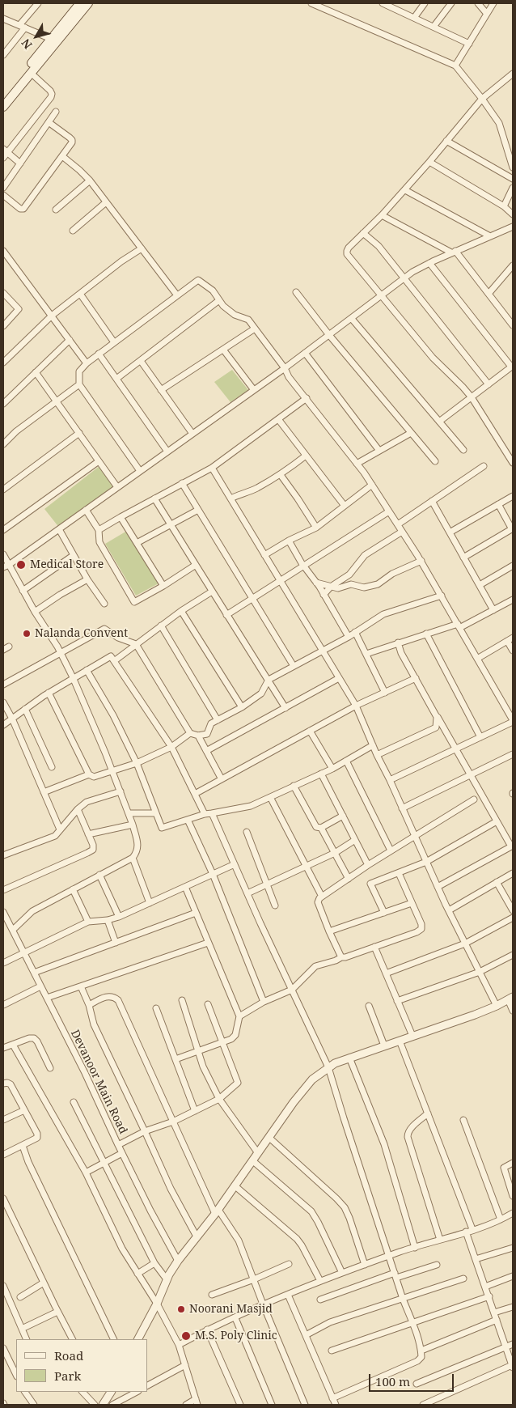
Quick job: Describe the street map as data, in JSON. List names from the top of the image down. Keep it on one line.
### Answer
{"streets":{"street":["Devanoor Main Road"]},"places":["Medical Store","Nalanda Convent","Noorani Masjid","M.S. Poly Clinic"],"legend":["Road","Park"],"scale_bar":"100 m","north":"bottom left"}
